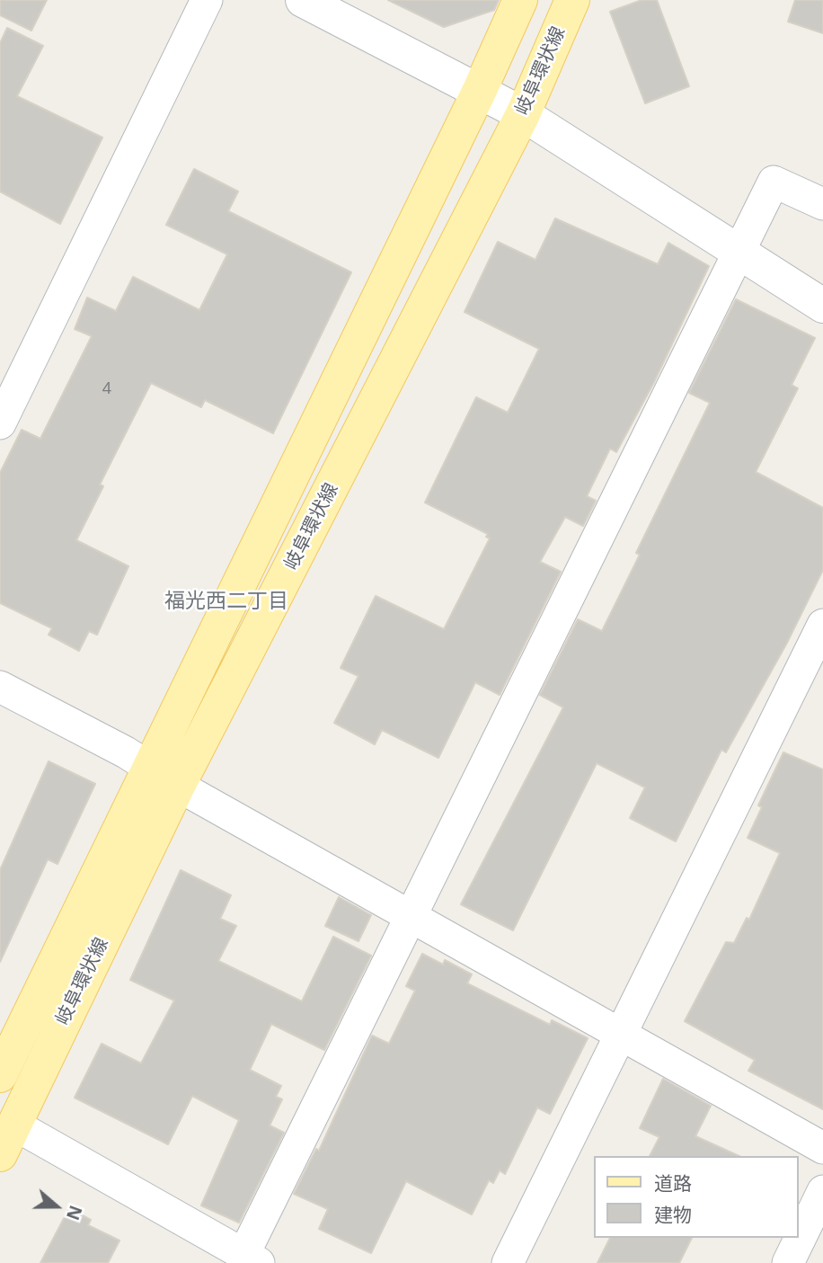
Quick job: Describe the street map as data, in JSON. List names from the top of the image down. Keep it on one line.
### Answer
{"streets":{"main road":["岐阜環状線"]},"districts":["福光西二丁目"],"house_numbers":["4"],"legend":["道路","建物"],"north":"right"}
